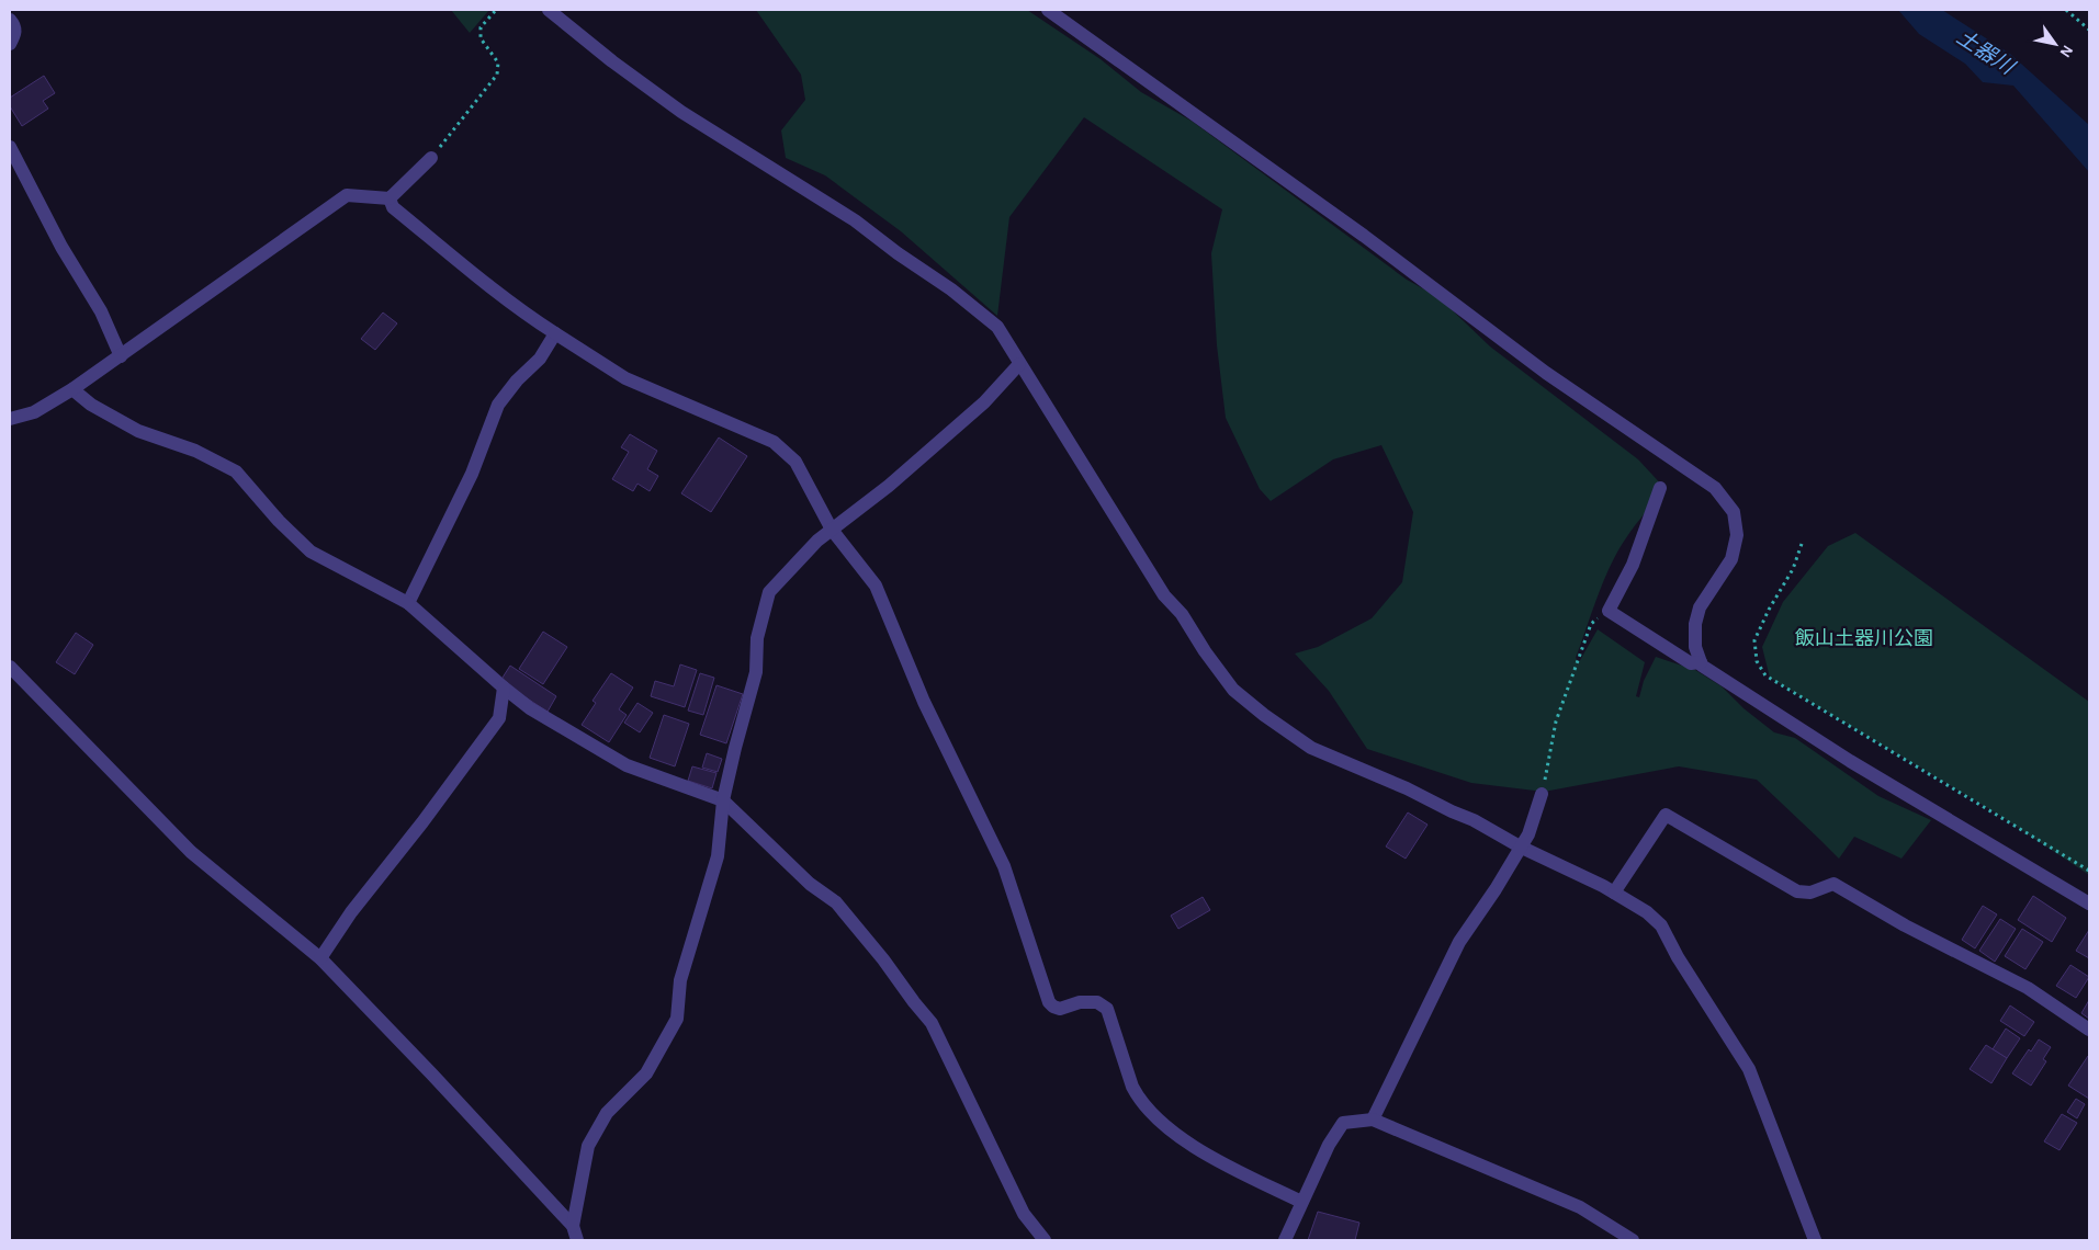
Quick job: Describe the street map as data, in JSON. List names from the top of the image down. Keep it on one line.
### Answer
{"water":["土器川"],"parks":["飯山土器川公園"],"north":"bottom right"}
